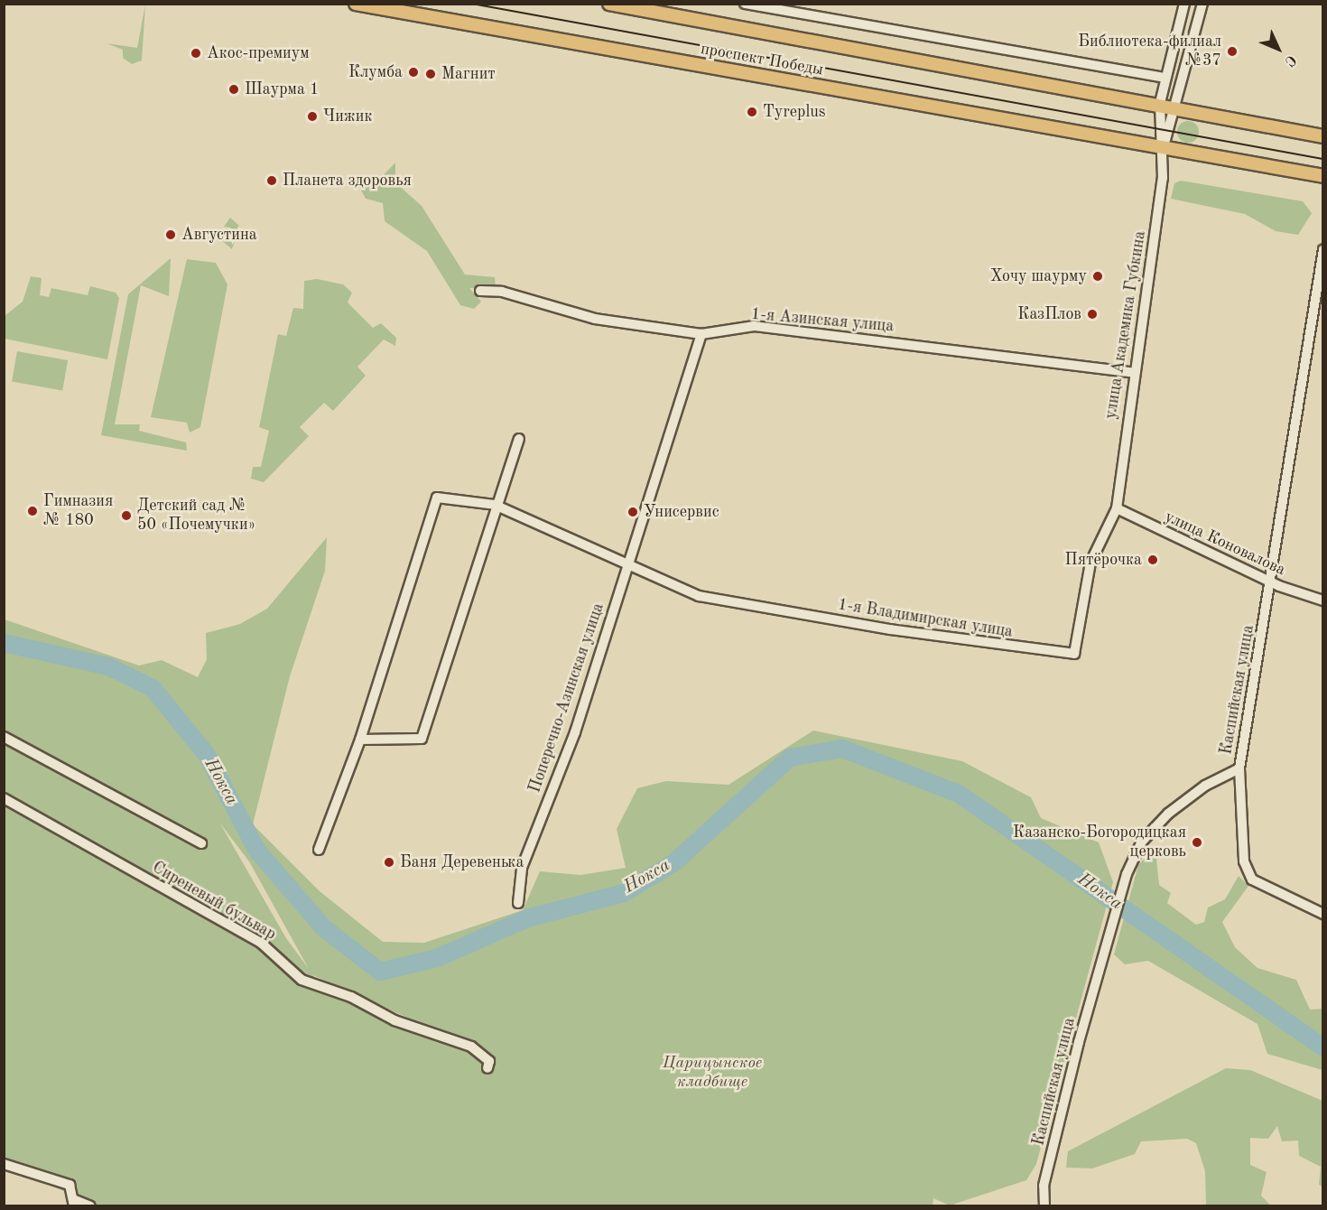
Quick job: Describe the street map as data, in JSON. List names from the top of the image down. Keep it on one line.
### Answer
{"streets":{"main road":["проспект Победы"],"street":["1-я Азинская улица","улица Академика Губкина","улица Коновалова","1-я Владимирская улица","Каспийская улица","Поперечно-Азинская улица","Сиреневый бульвар"]},"crossings":[["проспект Победы","улица Академика Губкина"],["1-я Азинская улица","улица Академика Губкина"],["1-я Азинская улица","Поперечно-Азинская улица"],["улица Академика Губкина","улица Коновалова"],["улица Академика Губкина","1-я Владимирская улица"],["улица Коновалова","1-я Владимирская улица"],["улица Коновалова","Каспийская улица"],["1-я Владимирская улица","Поперечно-Азинская улица"]],"water":["Нокса"],"parks":["Царицынское кладбище"],"places":["Библиотека-филиал №37","Акос-премиум","Клумба","Магнит","Шаурма 1","Tyreplus","Чижик","Планета здоровья","Августина","Хочу шаурму","КазПлов","Гимназия № 180","Унисервис","Детский сад № 50 «Почемучки»","Пятёрочка","Казанско-Богородицкая церковь","Баня Деревенька"],"north":"bottom right"}
